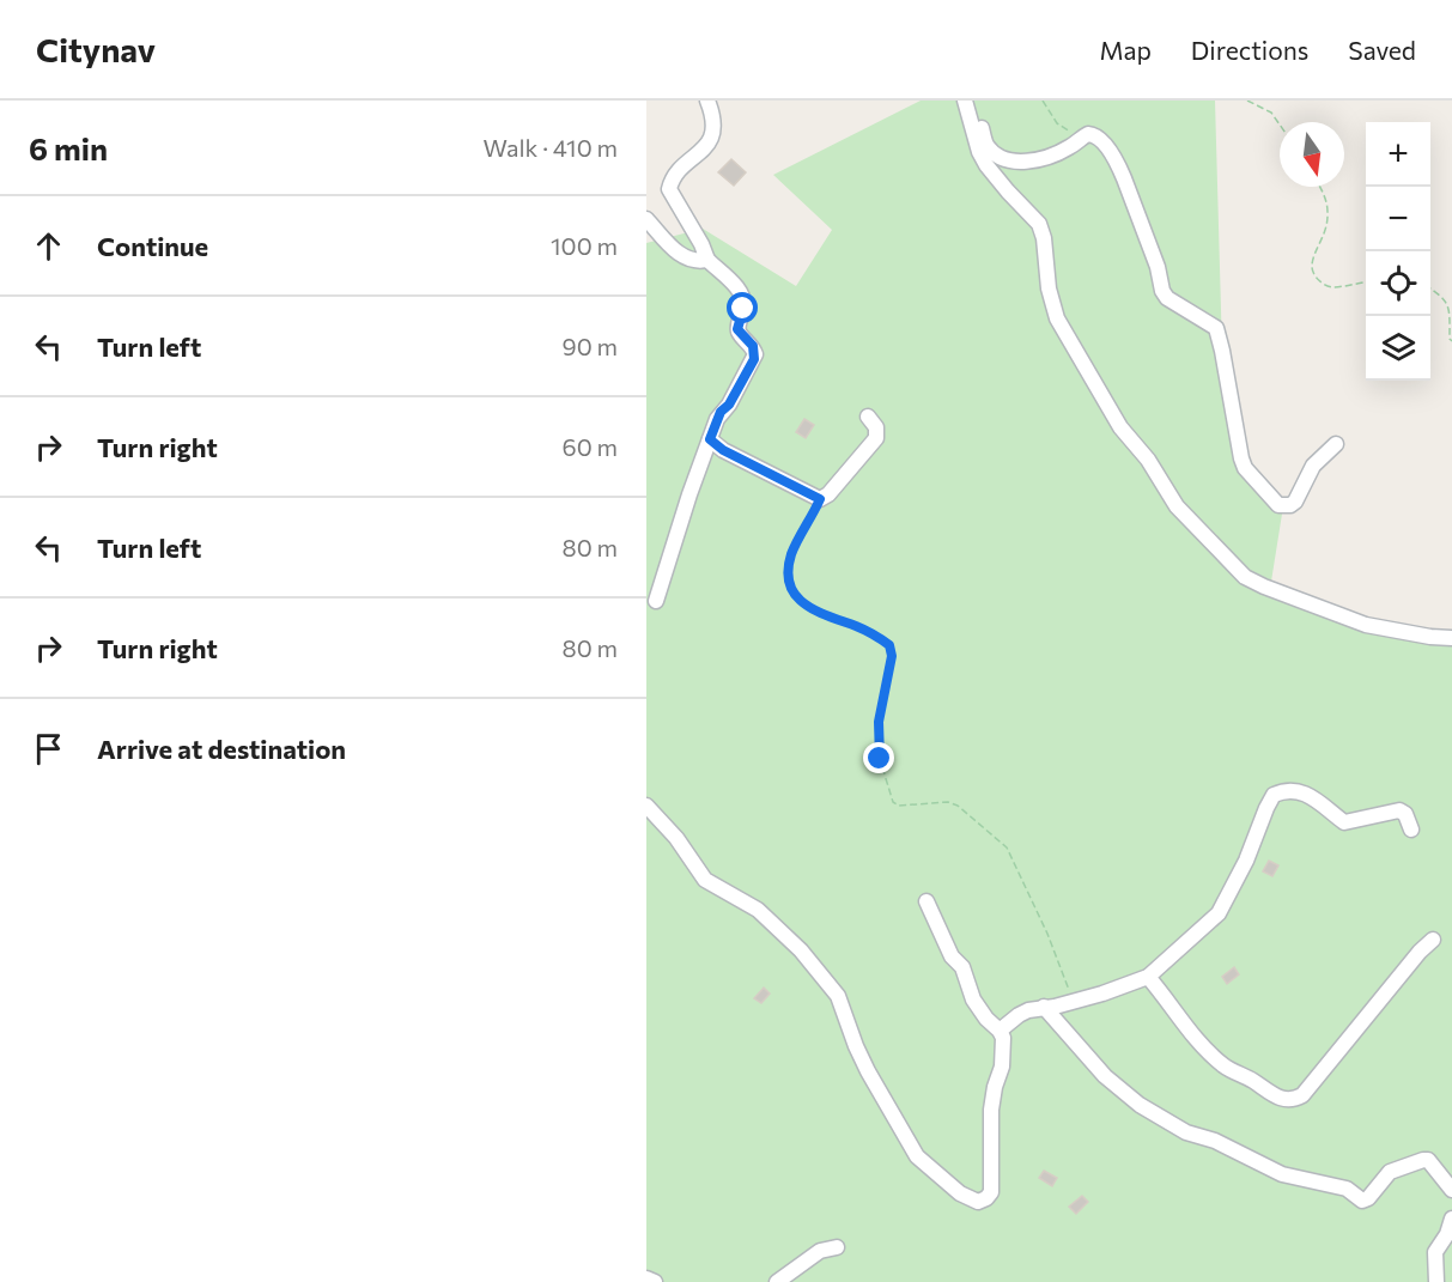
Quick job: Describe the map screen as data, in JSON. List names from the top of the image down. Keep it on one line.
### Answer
{"north":"bottom","page":{"header":"Citynav","nav":["Map","Directions","Saved"],"heading":["6 min","Walk · 410 m"],"map_buttons":["+","−"],"list":[["Continue","100 m"],["Turn left","90 m"],["Turn right","60 m"],["Turn left","80 m"],["Turn right","80 m"],"Arrive at destination"]}}
